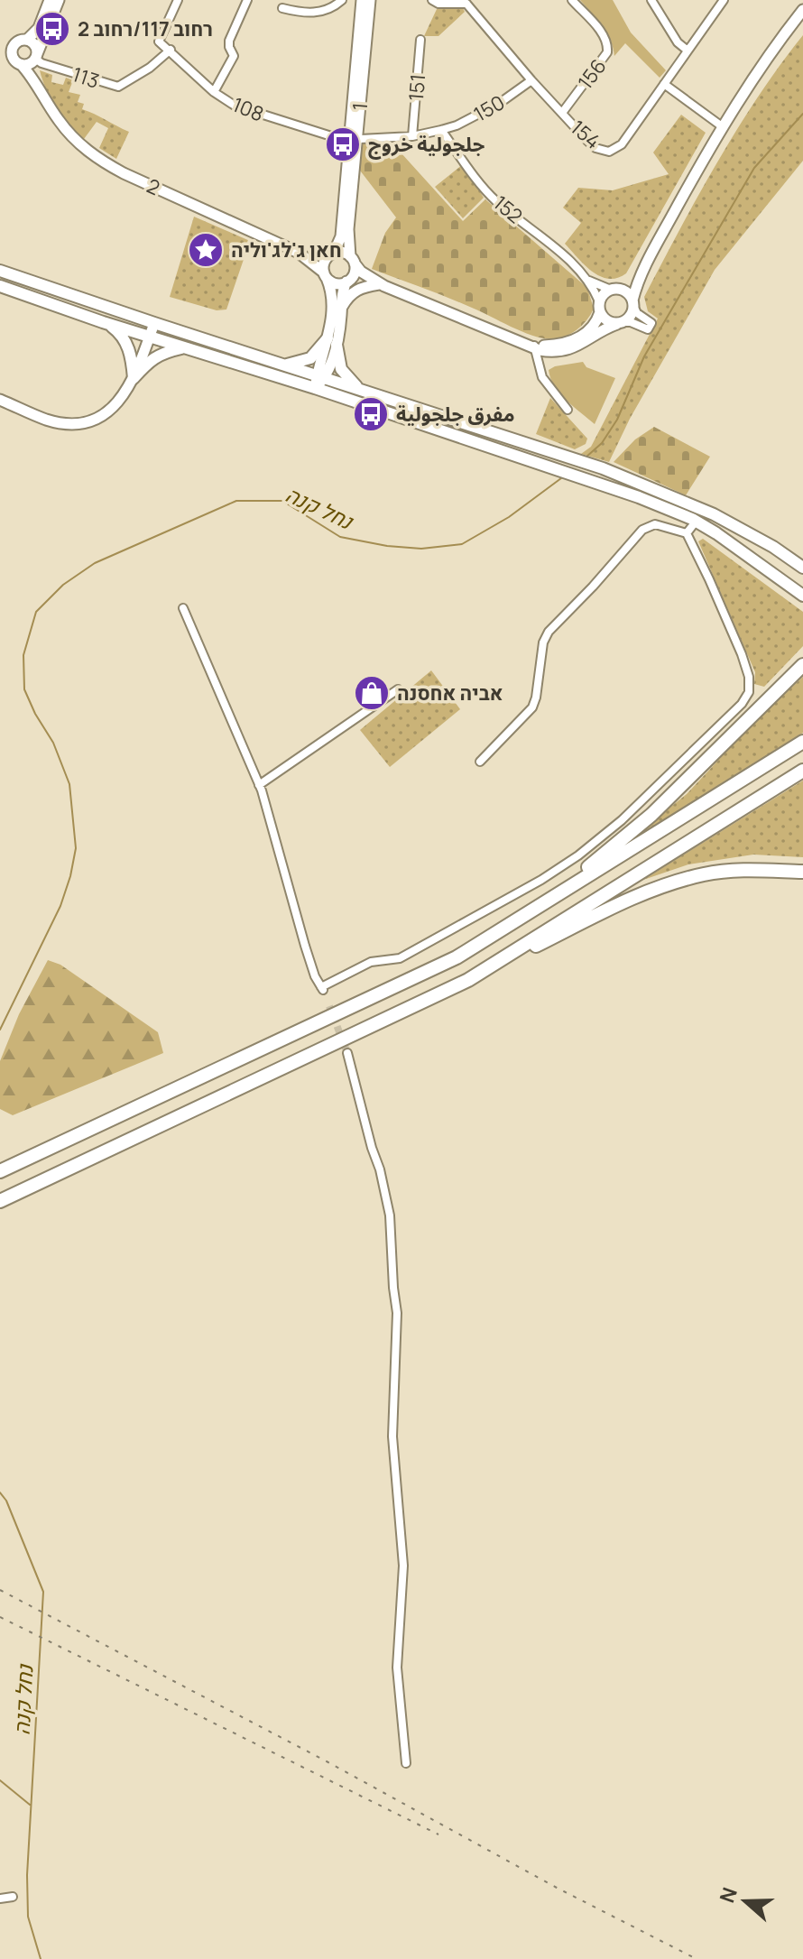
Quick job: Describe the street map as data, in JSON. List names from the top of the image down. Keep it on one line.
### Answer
{"streets":{"street":["156","113","151","1","150","108","154","2","152"]},"crossings":[["156","154"],["113","108"],["113","2"],["151","150"],["1","150"],["1","108"],["1","2"],["150","108"],["150","154"],["150","152"]],"water":["נחל קנה"],"places":{"bus stop":["רחוב 117/רחוב 2","جلجولية خروج","مفرق جلجولية"],"place":["חאן ג'לג'וליה"],"shop":["אביה אחסנה"]},"north":"left"}
